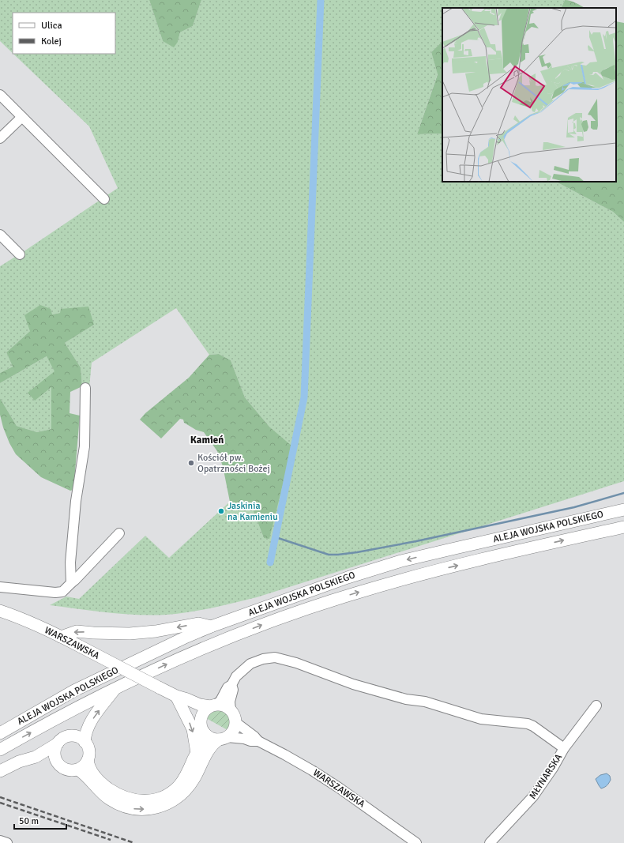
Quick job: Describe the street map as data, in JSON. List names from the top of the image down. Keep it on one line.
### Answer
{"streets":{"main road":["ALEJA WOJSKA POLSKIEGO","WARSZAWSKA"],"street":["MŁYNARSKA"]},"districts":["Kamień"],"places":["Kościół pw. Opatrzności Bożej","Jaskinia na Kamieniu"],"legend":["Ulica","Kolej"],"scale_bar":"50 m"}
